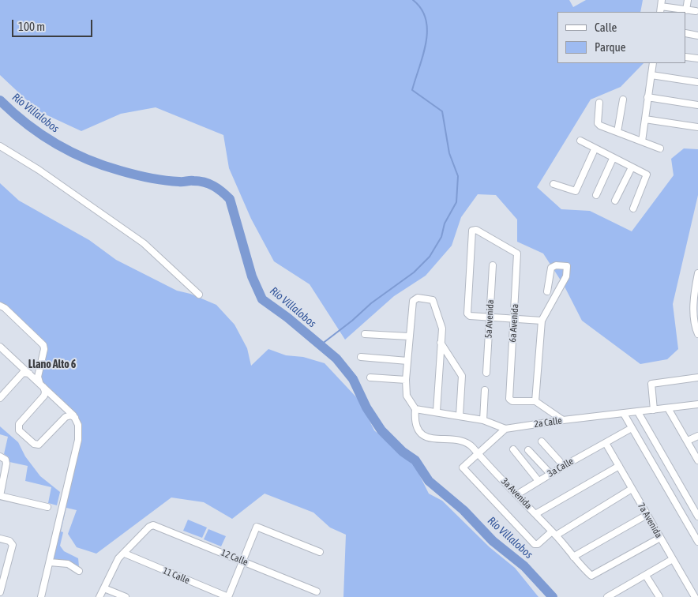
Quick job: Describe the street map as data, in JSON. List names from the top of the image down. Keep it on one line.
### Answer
{"streets":{"street":["5a Avenida","6a Avenida","2a Calle","3a Calle","3a Avenida","7a Avenida","12 Calle","11 Calle"]},"crossings":[["5a Avenida","6a Avenida"],["3a Calle","3a Avenida"],["3a Calle","7a Avenida"],["3a Avenida","7a Avenida"],["12 Calle","11 Calle"]],"districts":["Llano Alto 6"],"water":["Río Villalobos"],"legend":["Calle","Parque"],"scale_bar":"100 m"}
